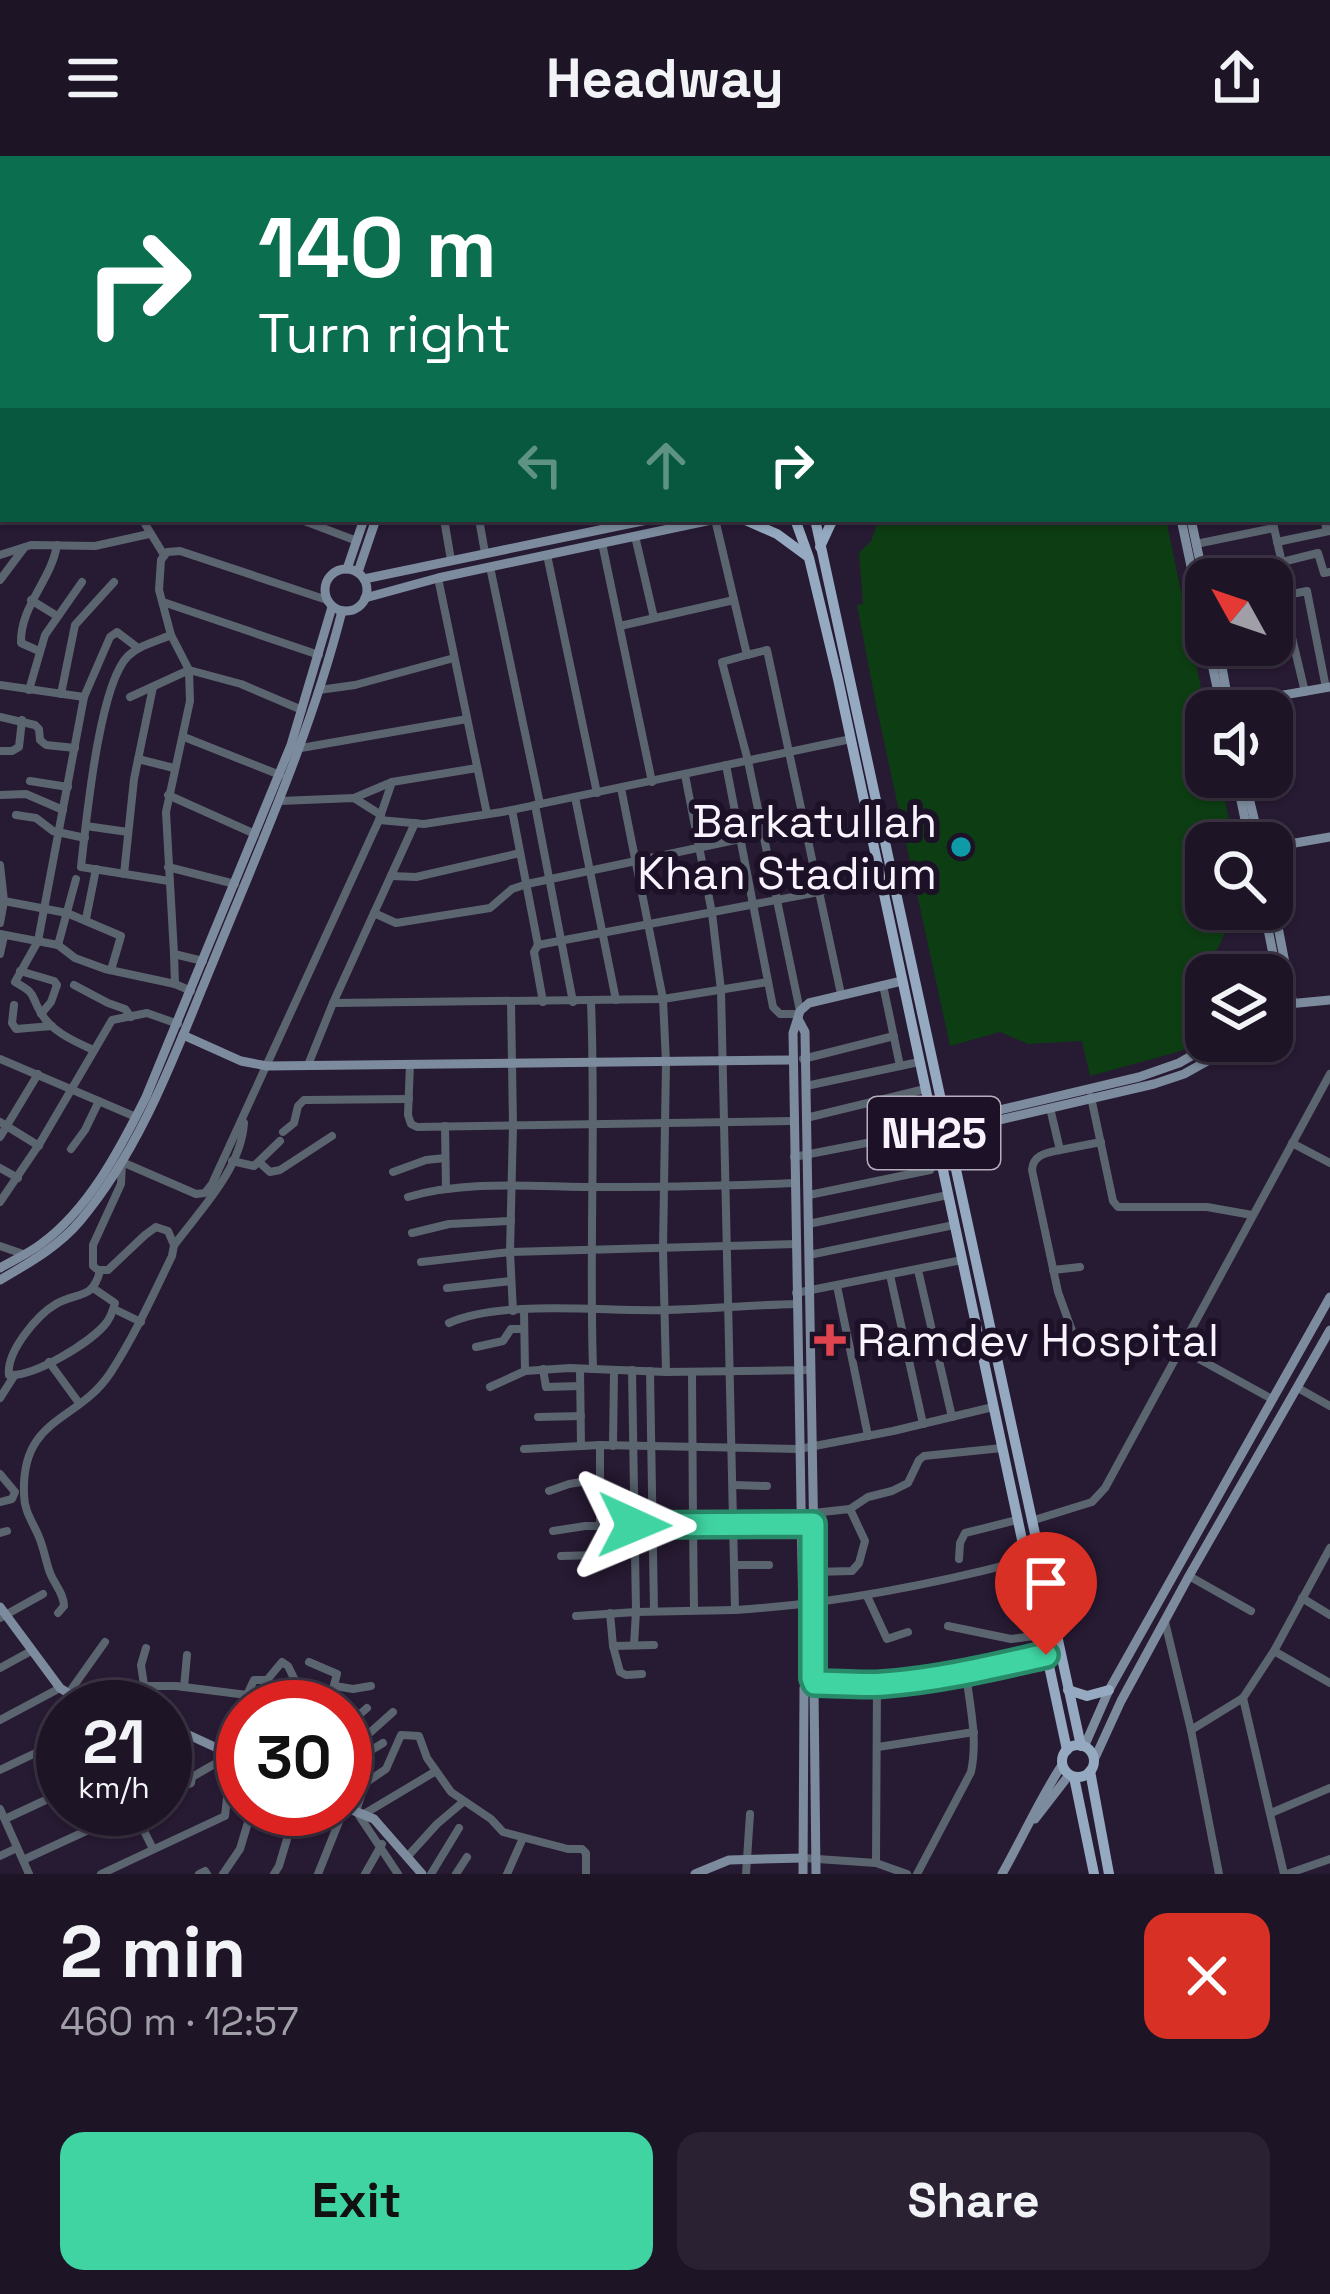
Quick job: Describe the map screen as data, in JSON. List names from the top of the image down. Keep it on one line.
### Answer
{"streets":{"main road":["NH25"]},"places":{"other":["Barkatullah Khan Stadium"],"health":["Ramdev Hospital"]},"north":"top left","page":{"header":"Headway","turn":["140 m","Turn right"],"speed":"21 km/h","limit":"30","heading":["2 min","460 m · 12:57"],"buttons":["Exit","Share"]}}
